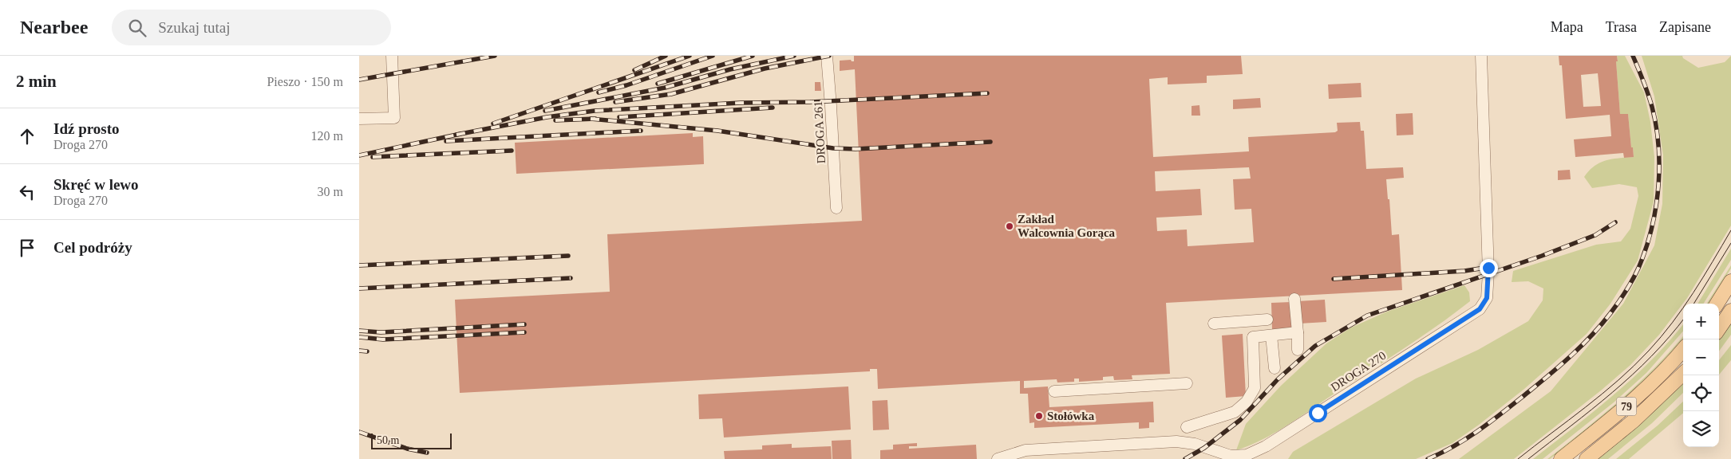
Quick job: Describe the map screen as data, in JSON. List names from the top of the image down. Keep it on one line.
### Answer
{"streets":{"main road":["79"],"lane":["DROGA 261","DROGA 270"]},"places":["Zakład Walcownia Gorąca","Stołówka"],"scale_bar":"50 m","page":{"header":"Nearbee","search":"Szukaj tutaj","nav":["Mapa","Trasa","Zapisane"],"heading":["2 min","Pieszo · 150 m"],"list":[["Idź prosto","Droga 270","120 m"],["Skręć w lewo","Droga 270","30 m"],"Cel podróży"],"map_buttons":["+","−"],"scale":"50 m"}}
